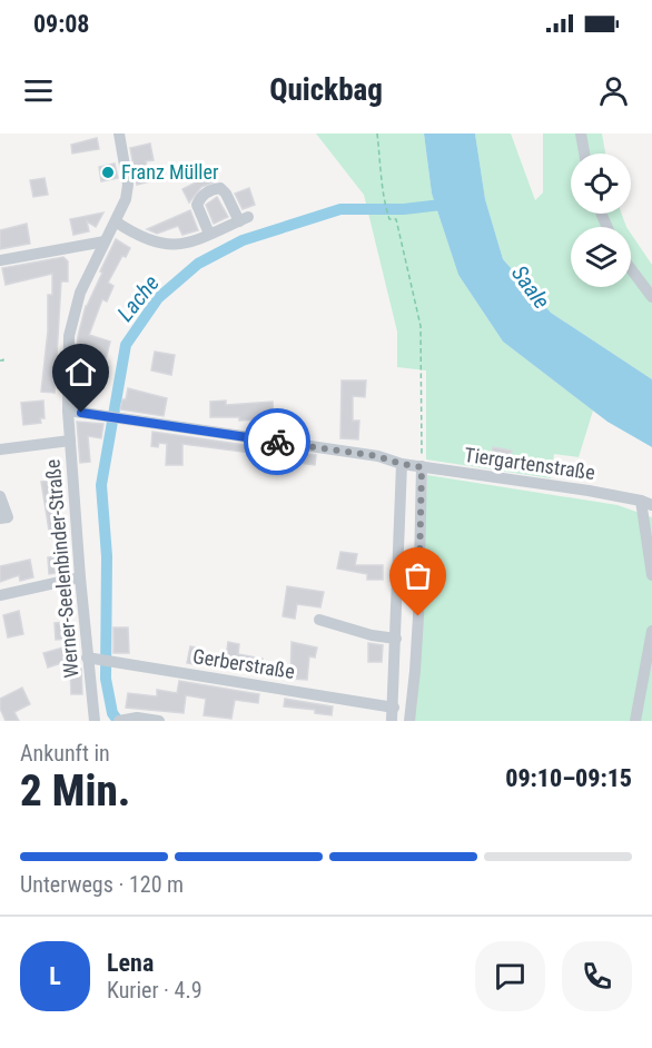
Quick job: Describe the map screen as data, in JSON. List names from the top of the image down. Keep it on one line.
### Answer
{"streets":{"street":["Tiergartenstraße","Werner-Seelenbinder-Straße","Gerberstraße"]},"crossings":[["Tiergartenstraße","Werner-Seelenbinder-Straße"],["Werner-Seelenbinder-Straße","Gerberstraße"]],"water":["Saale","Lache"],"places":["Franz Müller"],"page":{"status":"09:08","header":"Quickbag","heading":["2 Min.","Ankunft in","09:10–09:15"],"panel":["Lena","Kurier · 4.9"],"bar":"Unterwegs · 120 m","round":"L"}}
